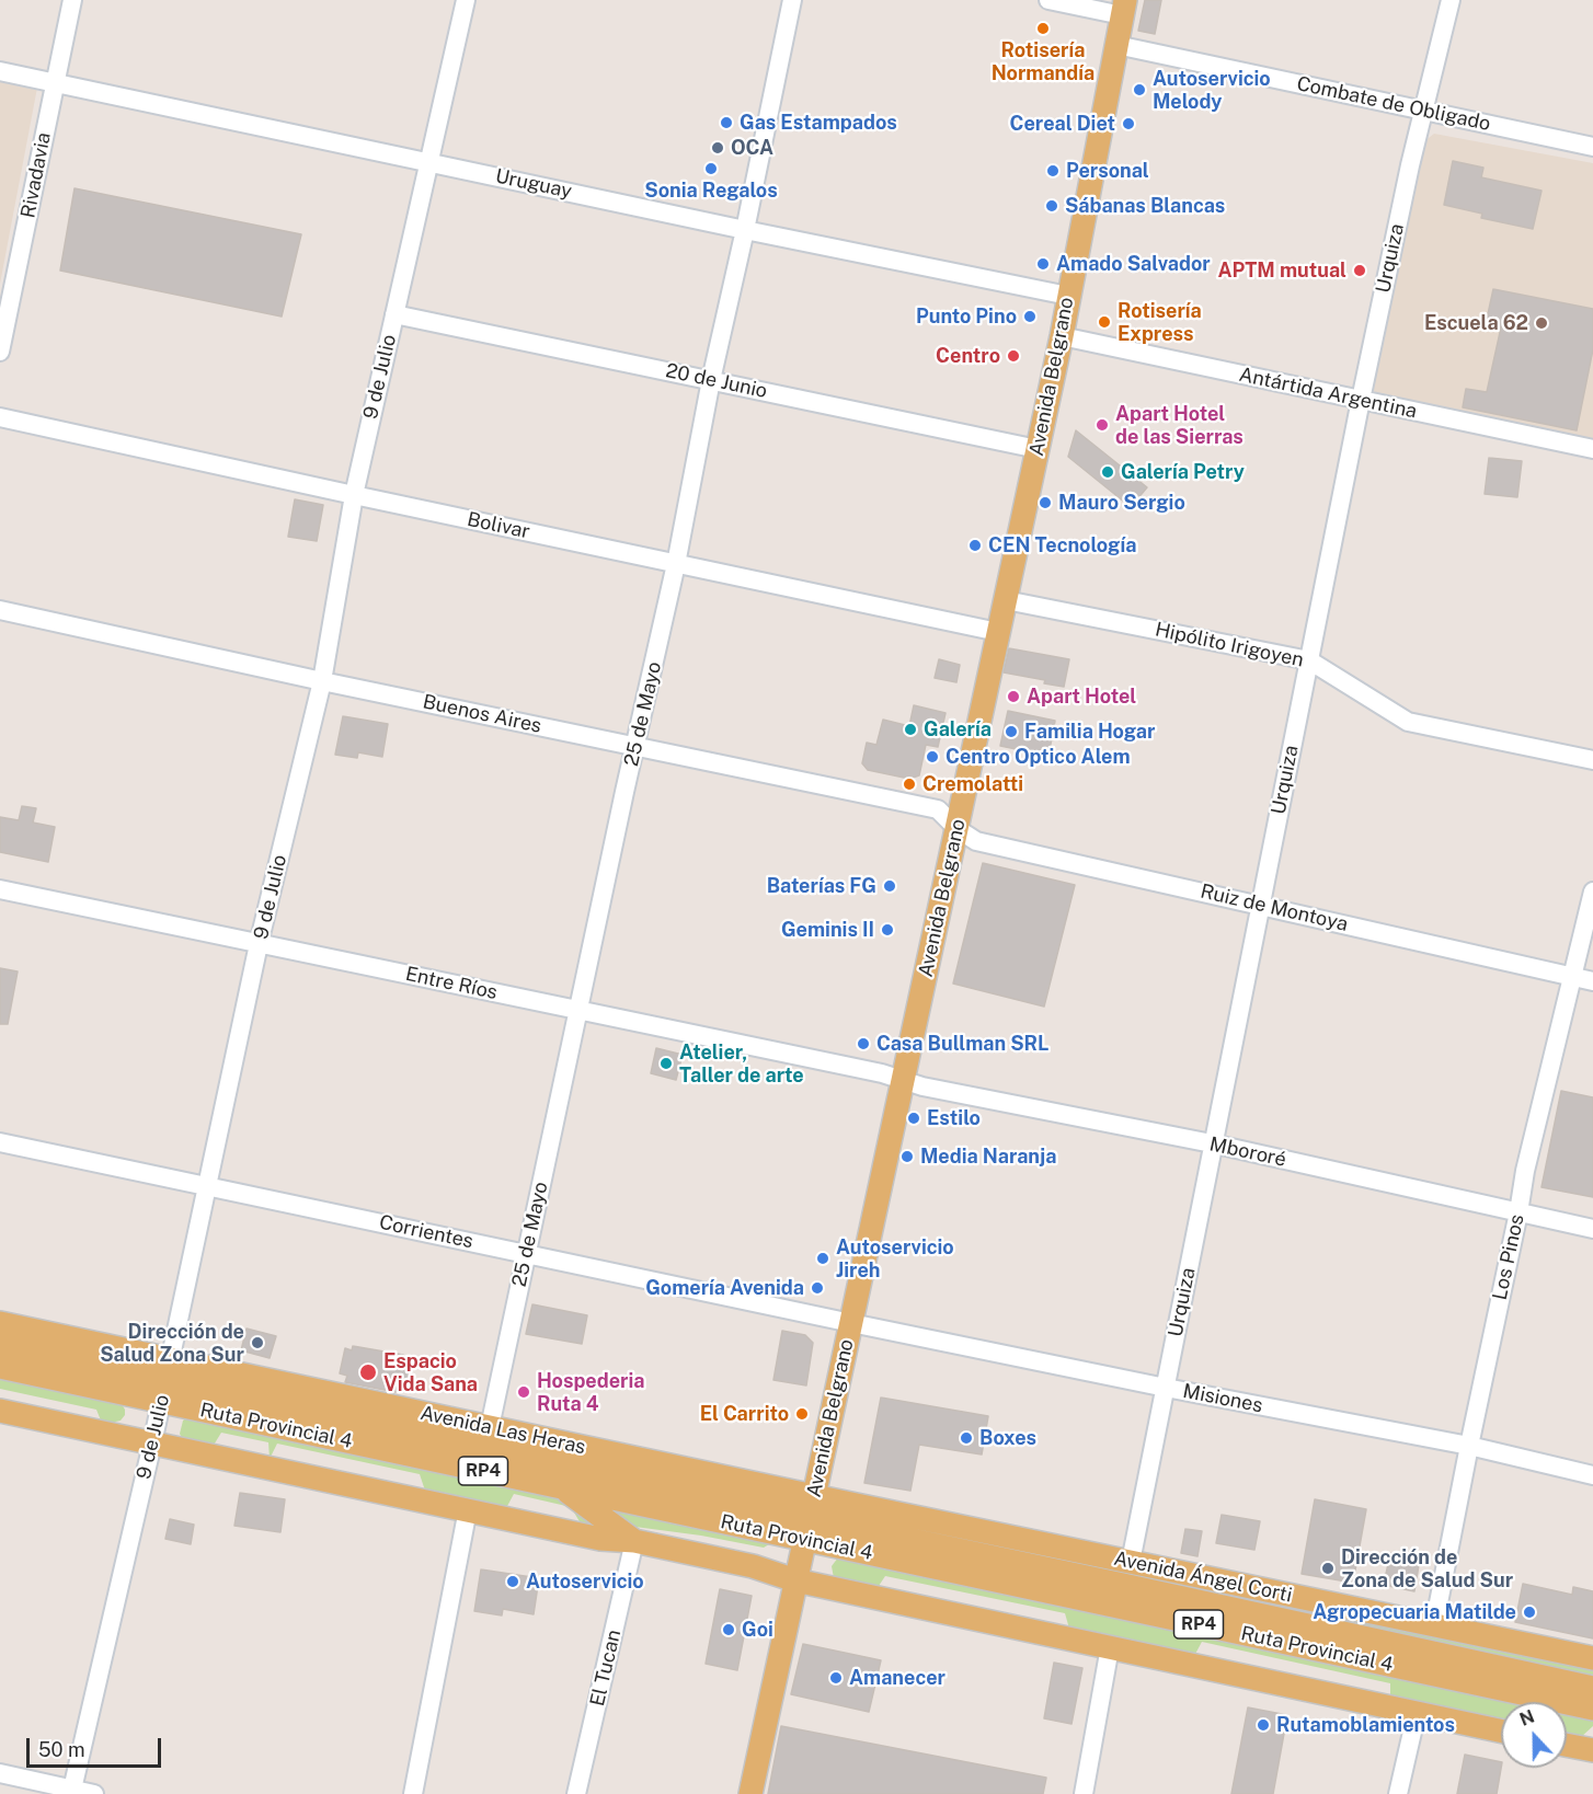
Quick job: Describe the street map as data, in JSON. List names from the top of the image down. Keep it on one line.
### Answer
{"streets":{"main road":["Avenida Belgrano","Ruta Provincial 4","Avenida Las Heras","RP4","Avenida Ángel Corti"],"street":["Combate de Obligado","Rivadavia","Uruguay","Urquiza","9 de Julio","20 de Junio","Antártida Argentina","Bolivar","Hipólito Irigoyen","Buenos Aires","25 de Mayo","Ruiz de Montoya","Entre Ríos","Mbororé","Corrientes","Los Pinos","Misiones","El Tucan"]},"crossings":[["Combate de Obligado","Urquiza"],["Combate de Obligado","Avenida Belgrano"],["Rivadavia","Uruguay"],["Uruguay","9 de Julio"],["Uruguay","Avenida Belgrano"],["Uruguay","25 de Mayo"],["Urquiza","Antártida Argentina"],["Urquiza","Hipólito Irigoyen"],["Urquiza","Ruiz de Montoya"],["Urquiza","Mbororé"],["Urquiza","Misiones"],["Urquiza","Avenida Ángel Corti"],["9 de Julio","20 de Junio"],["9 de Julio","Bolivar"],["9 de Julio","Buenos Aires"],["9 de Julio","Entre Ríos"],["9 de Julio","Corrientes"],["9 de Julio","Ruta Provincial 4"],["9 de Julio","Avenida Las Heras"],["Avenida Belgrano","20 de Junio"],["Avenida Belgrano","Antártida Argentina"],["Avenida Belgrano","Bolivar"],["Avenida Belgrano","Hipólito Irigoyen"],["Avenida Belgrano","Buenos Aires"],["Avenida Belgrano","Ruiz de Montoya"],["Avenida Belgrano","Entre Ríos"],["Avenida Belgrano","Mbororé"],["Avenida Belgrano","Corrientes"],["Avenida Belgrano","Misiones"],["Avenida Belgrano","Ruta Provincial 4"],["Avenida Belgrano","Avenida Las Heras"],["Avenida Belgrano","RP4"],["Avenida Belgrano","Avenida Ángel Corti"],["20 de Junio","25 de Mayo"],["Bolivar","25 de Mayo"],["Buenos Aires","25 de Mayo"],["Buenos Aires","Ruiz de Montoya"],["25 de Mayo","Entre Ríos"],["25 de Mayo","Corrientes"],["25 de Mayo","Avenida Las Heras"],["Ruiz de Montoya","Los Pinos"],["Entre Ríos","Mbororé"],["Mbororé","Los Pinos"],["Corrientes","Misiones"],["Los Pinos","Misiones"],["Los Pinos","Avenida Ángel Corti"],["Avenida Las Heras","Avenida Ángel Corti"]],"places":["Rotisería Normandía","Autoservicio Melody","Gas Estampados","Cereal Diet","OCA","Sonia Regalos","Personal","Sábanas Blancas","Amado Salvador","APTM mutual","Punto Pino","Rotisería Express","Escuela 62","Centro","Apart Hotel de las Sierras","Galería Petry","Mauro Sergio","CEN Tecnología","Apart Hotel","Galería","Familia Hogar","Centro Optico Alem","Cremolatti","Baterías FG","Geminis II","Casa Bullman SRL","Atelier, Taller de arte","Estilo","Media Naranja","Autoservicio Jireh","Gomería Avenida","Dirección de Salud Zona Sur","Espacio Vida Sana","Hospederia Ruta 4","El Carrito","Boxes","Dirección de Zona de Salud Sur","Autoservicio","Agropecuaria Matilde","Goi","Amanecer","Rutamoblamientos"],"scale_bar":"50 m","north":"top"}
